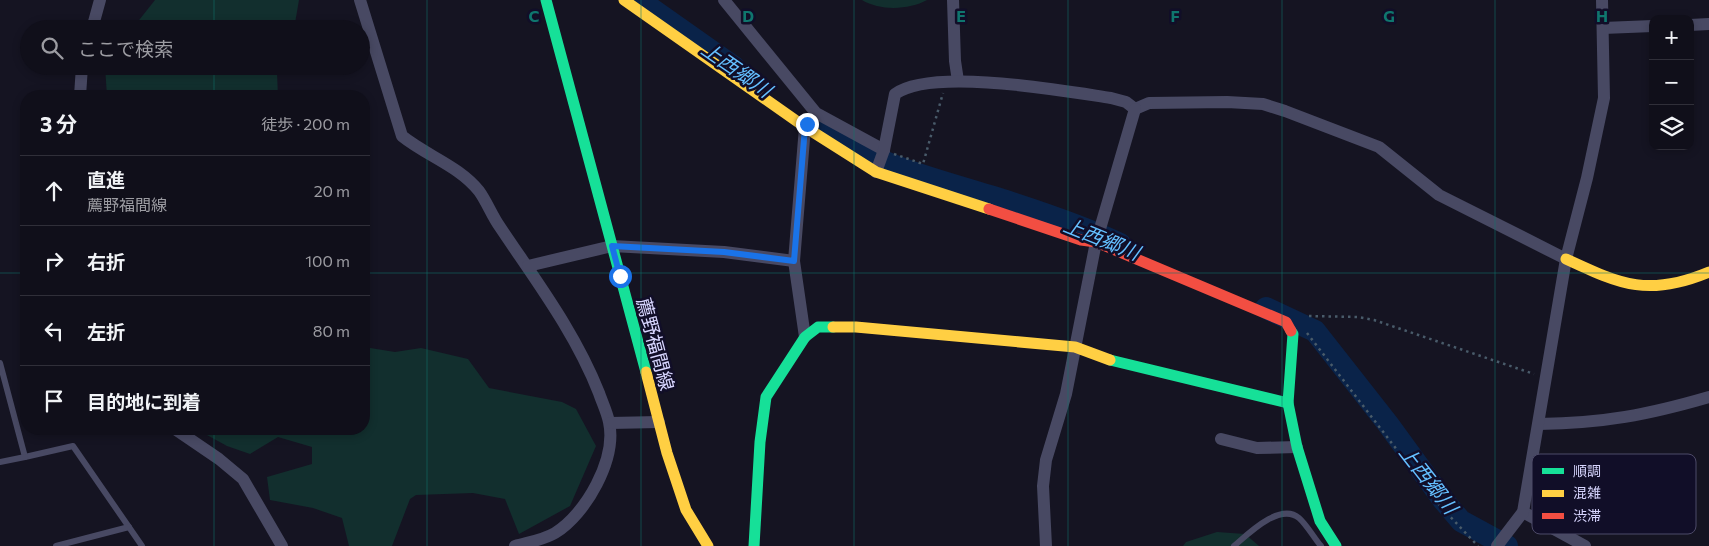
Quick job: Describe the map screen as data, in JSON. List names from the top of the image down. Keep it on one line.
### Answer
{"streets":{"street":["薦野福間線"]},"water":["上西郷川"],"legend":["順調","混雑","渋滞"],"page":{"map_buttons":["+","−"],"search":"ここで検索","heading":["3 分","徒歩 · 200 m"],"list":[["直進","薦野福間線","20 m"],["右折","100 m"],["左折","80 m"],"目的地に到着"]},"grid":{"columns":["C","D","E","F","G","H"]}}
